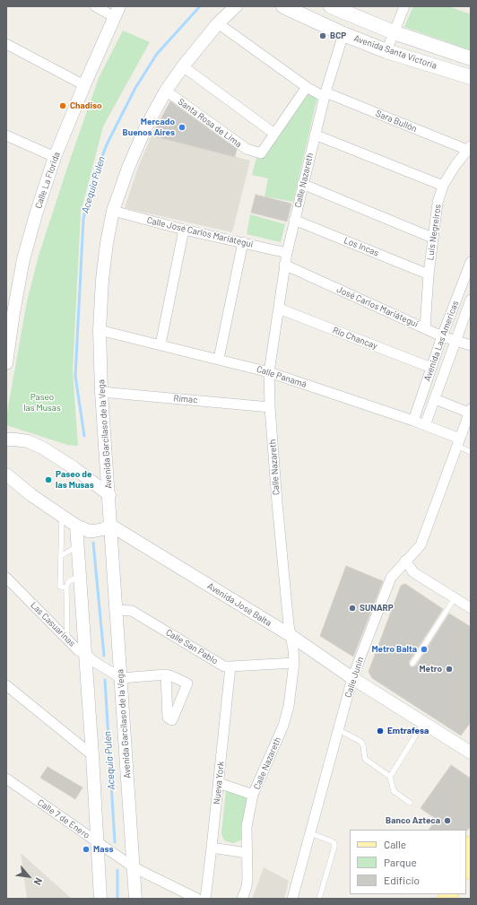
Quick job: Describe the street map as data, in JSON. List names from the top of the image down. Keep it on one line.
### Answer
{"streets":{"main road":["Avenida Santa Victoria"],"street":["Sara Bullón","Santa Rosa de Lima","Calle La Florida","Calle Nazareth","Calle José Carlos Mariátegui","Luis Negreiros","Los Incas","José Carlos Mariátegui","Río Chancay","Avenida Las Americas","Calle Panamá","Rímac","Avenida Garcilaso de la Vega","Avenida José Balta","Las Casuarinas","Calle San Pablo","Calle Junín","Nueva York","Calle 7 de Enero"]},"crossings":[["Avenida Santa Victoria","Calle Nazareth"],["Sara Bullón","Santa Rosa de Lima"],["Sara Bullón","Calle Nazareth"],["Sara Bullón","Luis Negreiros"],["Sara Bullón","Avenida Garcilaso de la Vega"],["Santa Rosa de Lima","Avenida Garcilaso de la Vega"],["Calle Nazareth","Calle José Carlos Mariátegui"],["Calle Nazareth","Los Incas"],["Calle Nazareth","José Carlos Mariátegui"],["Calle Nazareth","Río Chancay"],["Calle Nazareth","Calle Panamá"],["Calle Nazareth","Rímac"],["Calle Nazareth","Avenida José Balta"],["Calle Nazareth","Calle San Pablo"],["Calle José Carlos Mariátegui","Avenida Garcilaso de la Vega"],["Luis Negreiros","Los Incas"],["Luis Negreiros","José Carlos Mariátegui"],["José Carlos Mariátegui","Avenida Las Americas"],["Río Chancay","Avenida Las Americas"],["Avenida Las Americas","Calle Panamá"],["Calle Panamá","Avenida Garcilaso de la Vega"],["Calle Panamá","Calle Junín"],["Rímac","Avenida Garcilaso de la Vega"],["Avenida Garcilaso de la Vega","Avenida José Balta"],["Avenida Garcilaso de la Vega","Las Casuarinas"],["Avenida Garcilaso de la Vega","Calle San Pablo"],["Avenida Garcilaso de la Vega","Calle 7 de Enero"],["Avenida José Balta","Calle Junín"],["Calle San Pablo","Nueva York"]],"water":["Acequia Pulen"],"parks":["Paseo las Musas"],"places":["BCP","Chadiso","Mercado Buenos Aires","Paseo de las Musas","SUNARP","Metro Balta","Metro","Emtrafesa","Banco Azteca","Mass"],"legend":["Calle","Parque","Edificio"],"north":"bottom right"}
